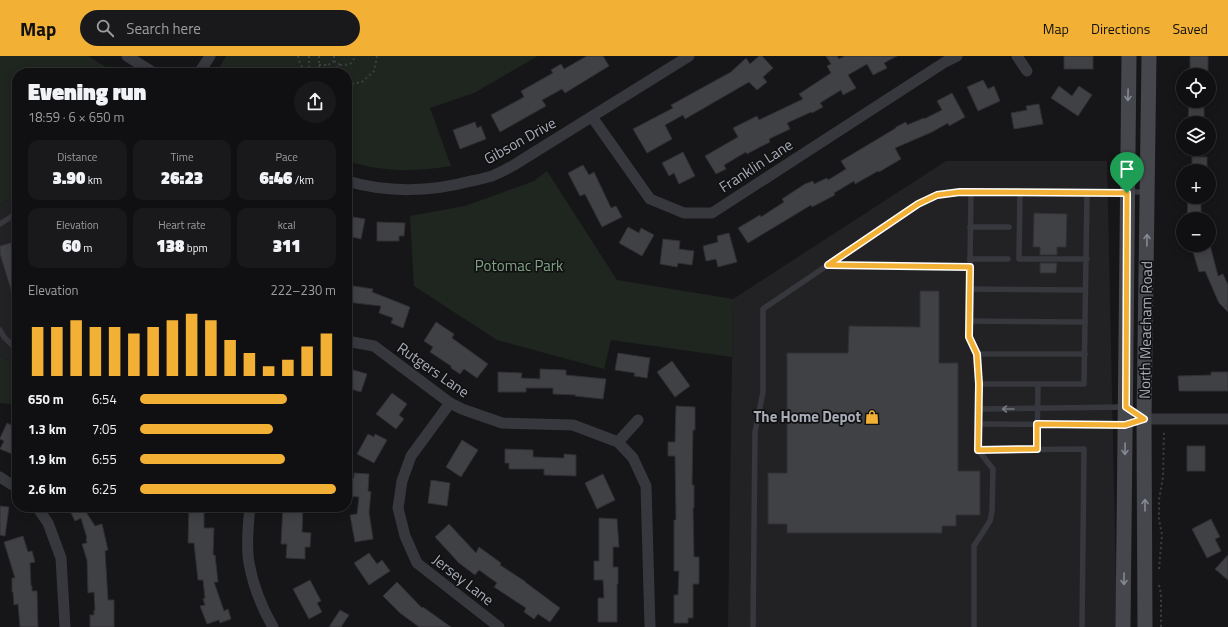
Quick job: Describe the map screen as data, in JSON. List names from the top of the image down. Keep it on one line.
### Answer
{"streets":{"main road":["North Meacham Road"],"street":["Gibson Drive","Franklin Lane","Rutgers Lane","Jersey Lane"]},"crossings":[["Gibson Drive","Franklin Lane"],["Rutgers Lane","Jersey Lane"]],"parks":["Potomac Park"],"places":{"shop":["The Home Depot"]},"page":{"header":"Map","search":"Search here","nav":["Map","Directions","Saved"],"map_buttons":["+","−"],"heading":["Evening run","18:59 · 6 × 650 m"],"stats":[["Distance","3.90 km"],["Time","26:23"],["Pace","6:46 /km"],["Elevation","60 m"],["Heart rate","138 bpm"],["kcal","311"]],"chart":["Elevation","222–230 m"],"list":[{"name":"650 m","note":"6:54"},{"name":"1.3 km","note":"7:05"},{"name":"1.9 km","note":"6:55"},{"name":"2.6 km","note":"6:25"}]}}
